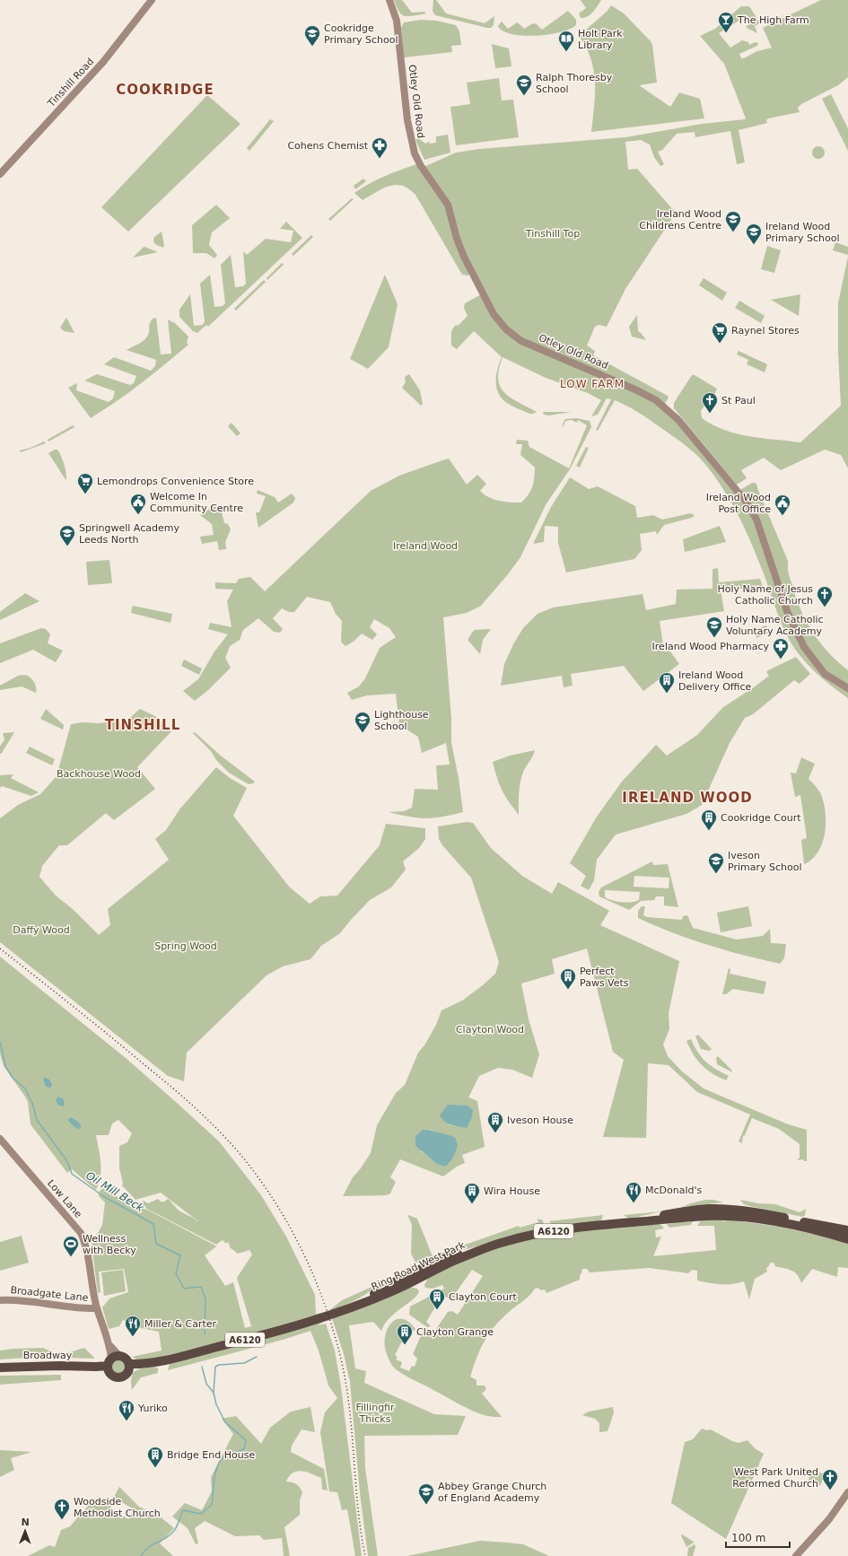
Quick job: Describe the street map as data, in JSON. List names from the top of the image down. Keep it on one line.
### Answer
{"streets":{"highway":["A6120","Ring Road West Park","Broadway"],"street":["Tinshill Road","Otley Old Road","Low Lane","Broadgate Lane"]},"crossings":[["Low Lane","A6120"],["Low Lane","Broadgate Lane"],["Low Lane","Broadway"],["A6120","Ring Road West Park"],["A6120","Broadway"]],"districts":["COOKRIDGE","LOW FARM","TINSHILL","IRELAND WOOD"],"water":["Oil Mill Beck"],"parks":["Tinshill Top","Ireland Wood","Backhouse Wood","Daffy Wood","Spring Wood","Clayton Wood","Fillingfir Thicks"],"places":{"bar":["The High Farm"],"school or university":["Cookridge Primary School","Ralph Thoresby School","Ireland Wood Childrens Centre","Ireland Wood Primary School","Springwell Academy Leeds North","Holy Name Catholic Voluntary Academy","Lighthouse School","Iveson Primary School","Abbey Grange Church of England Academy"],"library":["Holt Park Library"],"pharmacy":["Cohens Chemist","Ireland Wood Pharmacy"],"supermarket":["Raynel Stores","Lemondrops Convenience Store"],"church":["St Paul","Holy Name of Jesus Catholic Church","West Park United Reformed Church","Woodside Methodist Church"],"public building":["Welcome In Community Centre","Ireland Wood Post Office"],"building":["Ireland Wood Delivery Office","Cookridge Court","Perfect Paws Vets","Iveson House","Wira House","Clayton Court","Clayton Grange","Bridge End House"],"restaurant":["McDonald's","Miller & Carter","Yuriko"],"sports":["Wellness with Becky"]},"scale_bar":"100 m","north":"top"}
